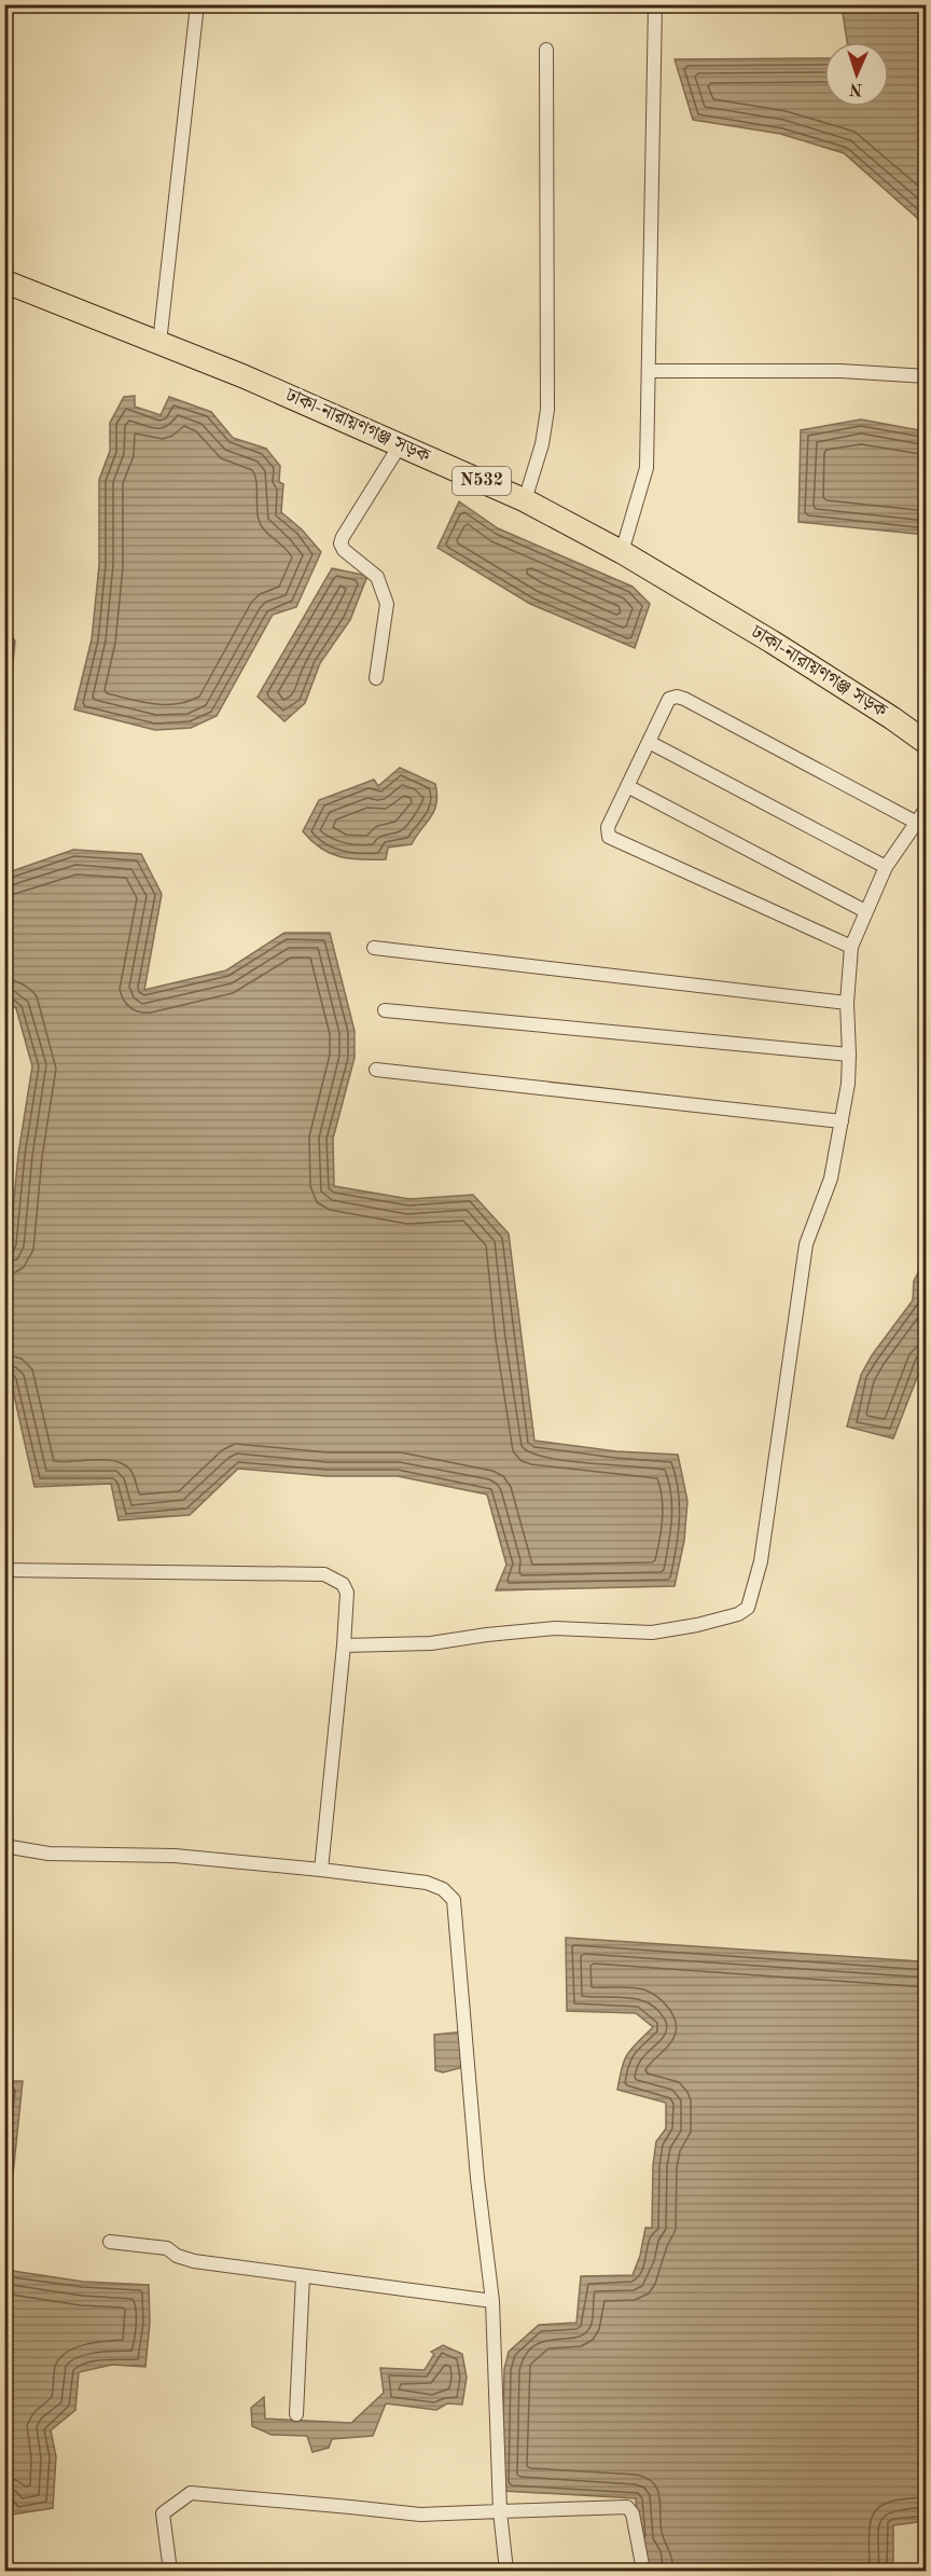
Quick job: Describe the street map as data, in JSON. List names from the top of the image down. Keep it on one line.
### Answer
{"streets":{"highway":["ঢাকা-নারায়ণগঞ্জ সড়ক","N532"]},"north":"bottom"}
